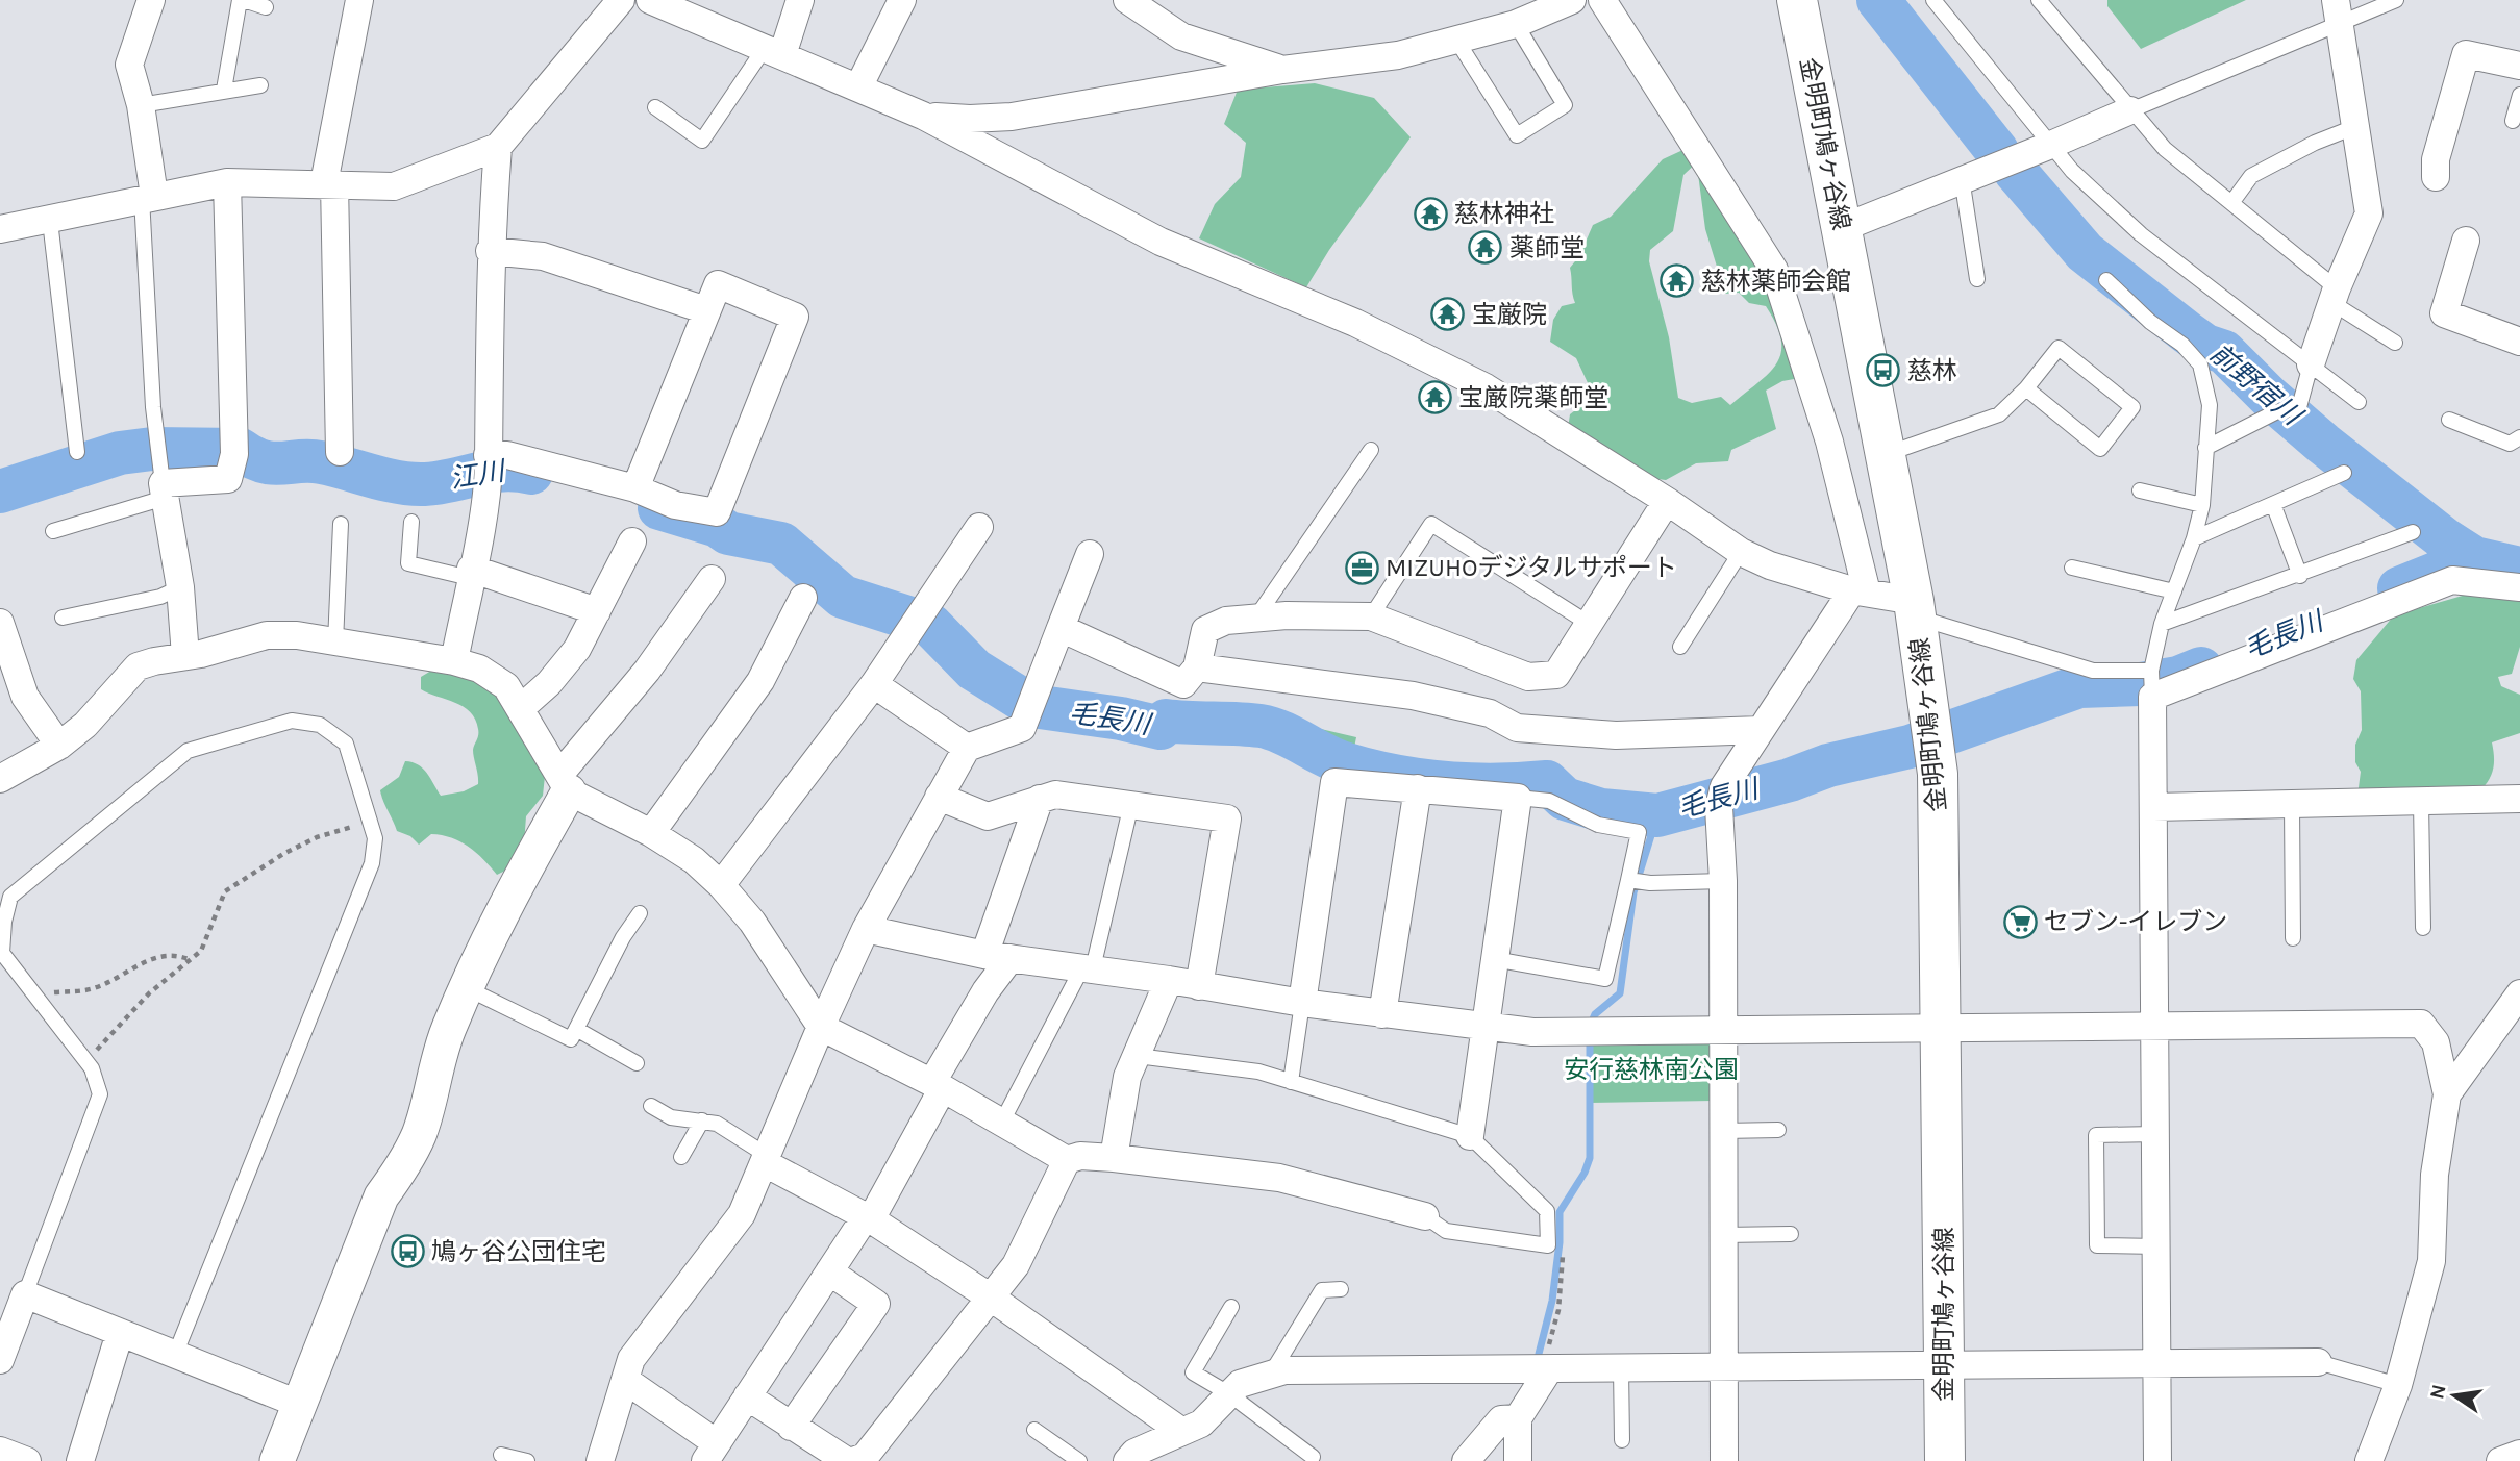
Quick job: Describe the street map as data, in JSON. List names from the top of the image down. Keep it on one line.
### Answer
{"streets":{"main road":["金明町鳩ヶ谷線"]},"water":["前野宿川","江川","毛長川"],"parks":["安行慈林南公園"],"places":{"temple":["慈林神社","薬師堂","慈林薬師会館","宝厳院","宝厳院薬師堂"],"bus stop":["慈林","鳩ヶ谷公団住宅"],"office":["MIZUHOデジタルサポート"],"supermarket":["セブン-イレブン"]},"north":"left"}
